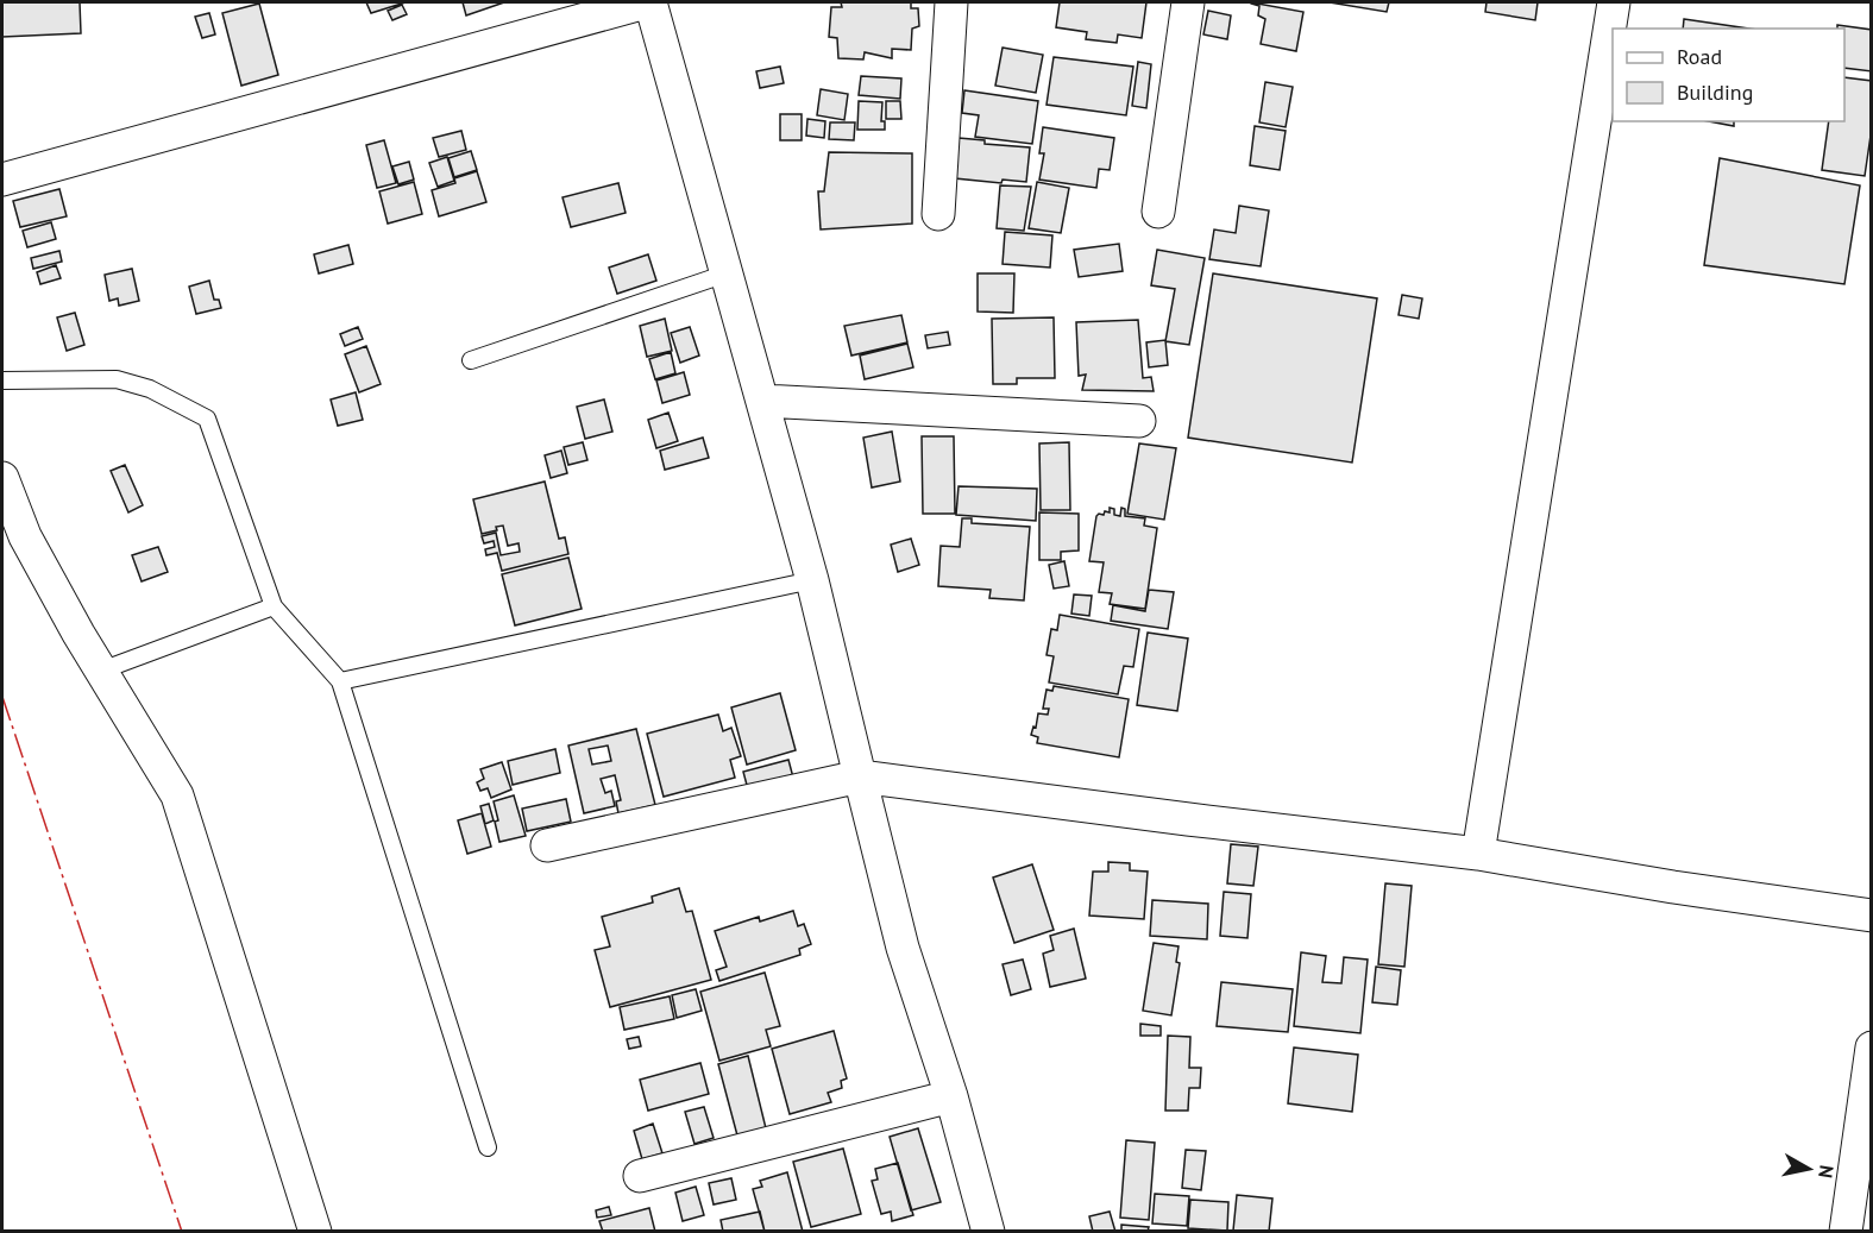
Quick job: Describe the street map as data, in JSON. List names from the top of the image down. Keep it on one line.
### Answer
{"legend":["Road","Building"],"north":"right"}
